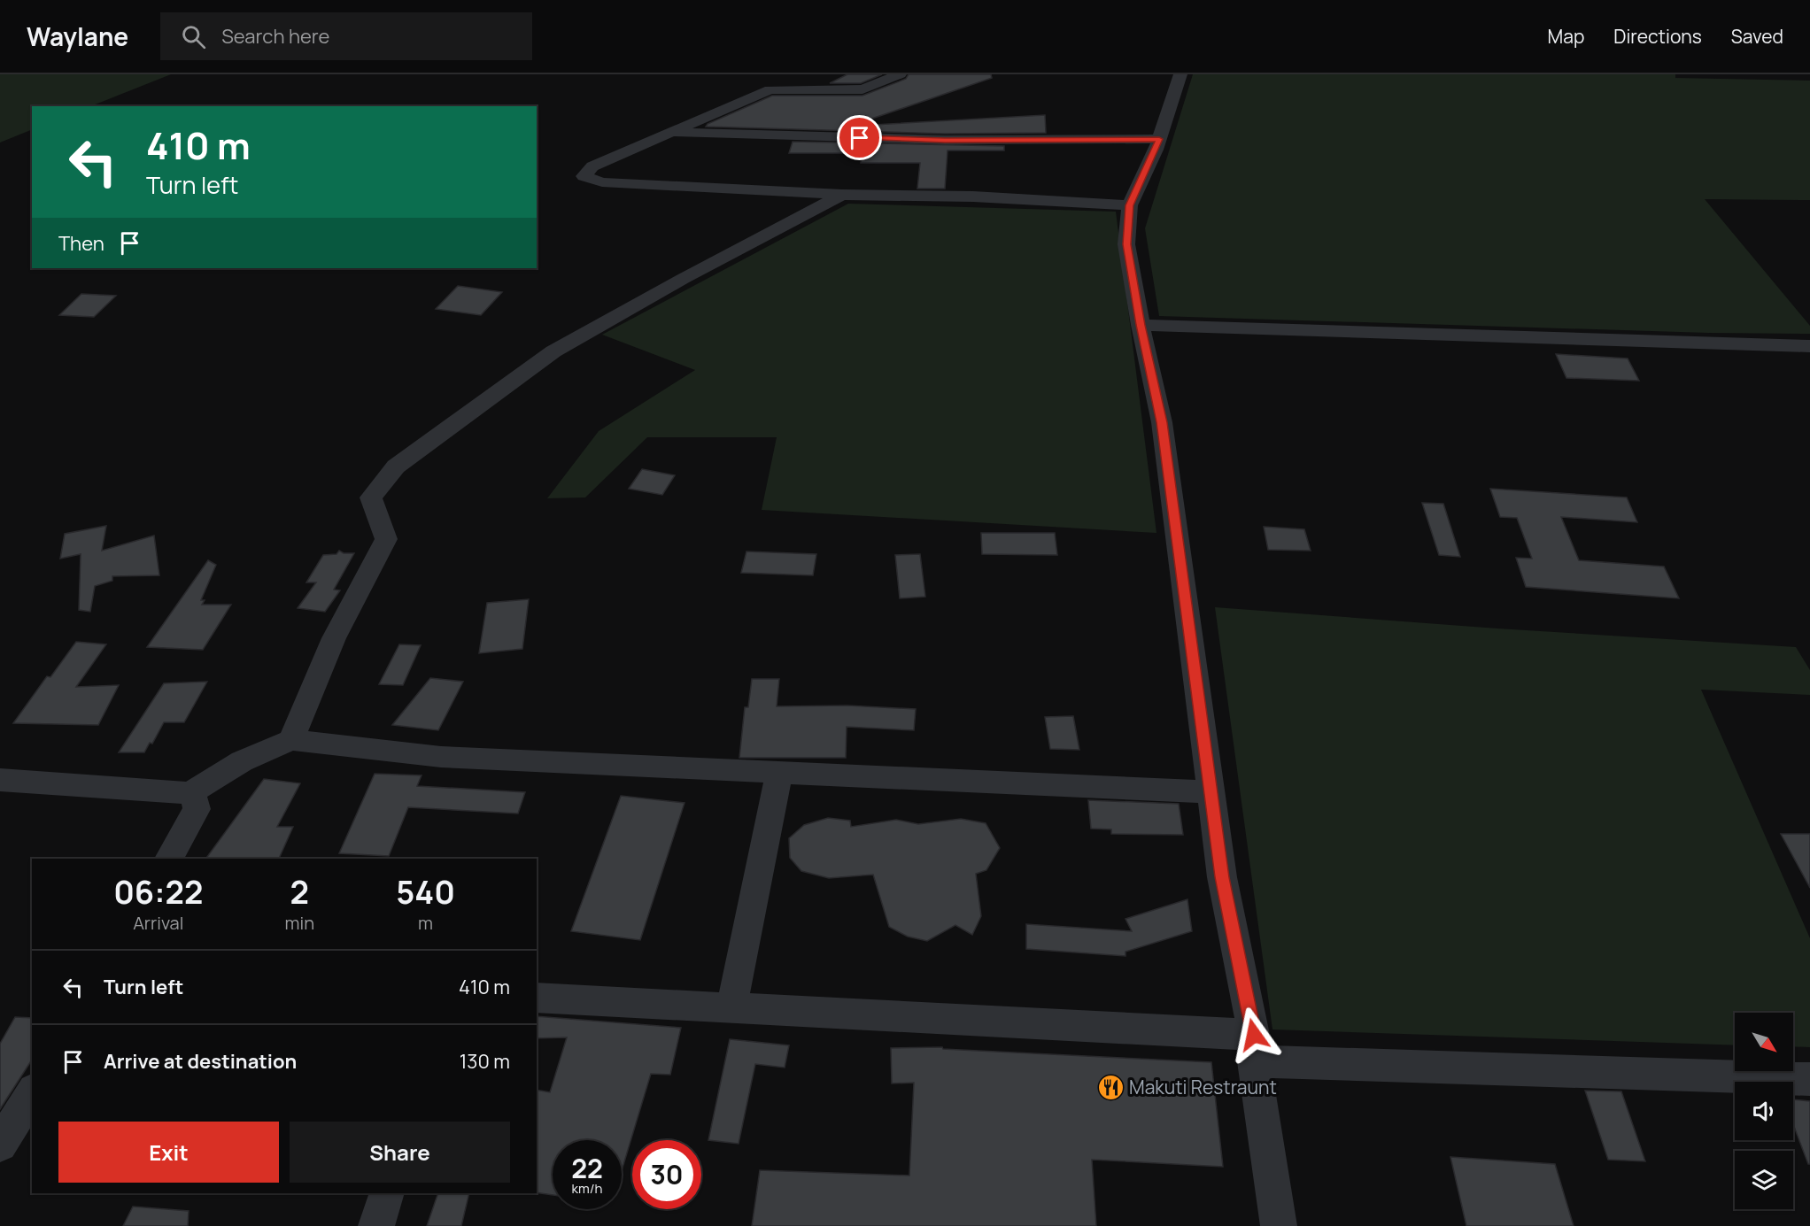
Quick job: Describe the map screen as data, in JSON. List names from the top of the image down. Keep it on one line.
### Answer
{"places":{"restaurant":["Makuti Restraunt"]},"north":"bottom right","page":{"header":"Waylane","search":"Search here","nav":["Map","Directions","Saved"],"turn":["410 m","Turn left"],"then":"Then","eta":["06:22","Arrival","2","min","540","m"],"list":[{"name":"Turn left","value":"410 m"},{"name":"Arrive at destination","value":"130 m"}],"buttons":["Exit","Share"],"speed":"22 km/h","limit":"30"}}
